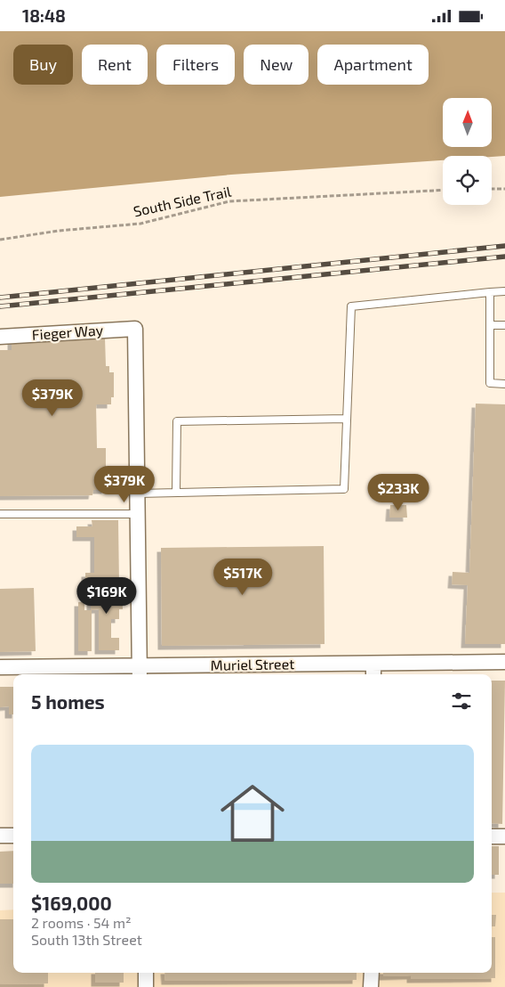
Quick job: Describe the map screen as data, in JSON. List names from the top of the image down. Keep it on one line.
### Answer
{"streets":{"street":["Fieger Way","Muriel Street"],"path":["South Side Trail"]},"north":"top","page":{"status":"18:48","chip":["Buy","Rent","Filters","New","Apartment"],"price":["$379K","$379K","$233K","$517K","$169K"],"heading":"5 homes","list":[{"name":"$169,000","note":"2 rooms · 54 m² · South 13th Street"}]}}
